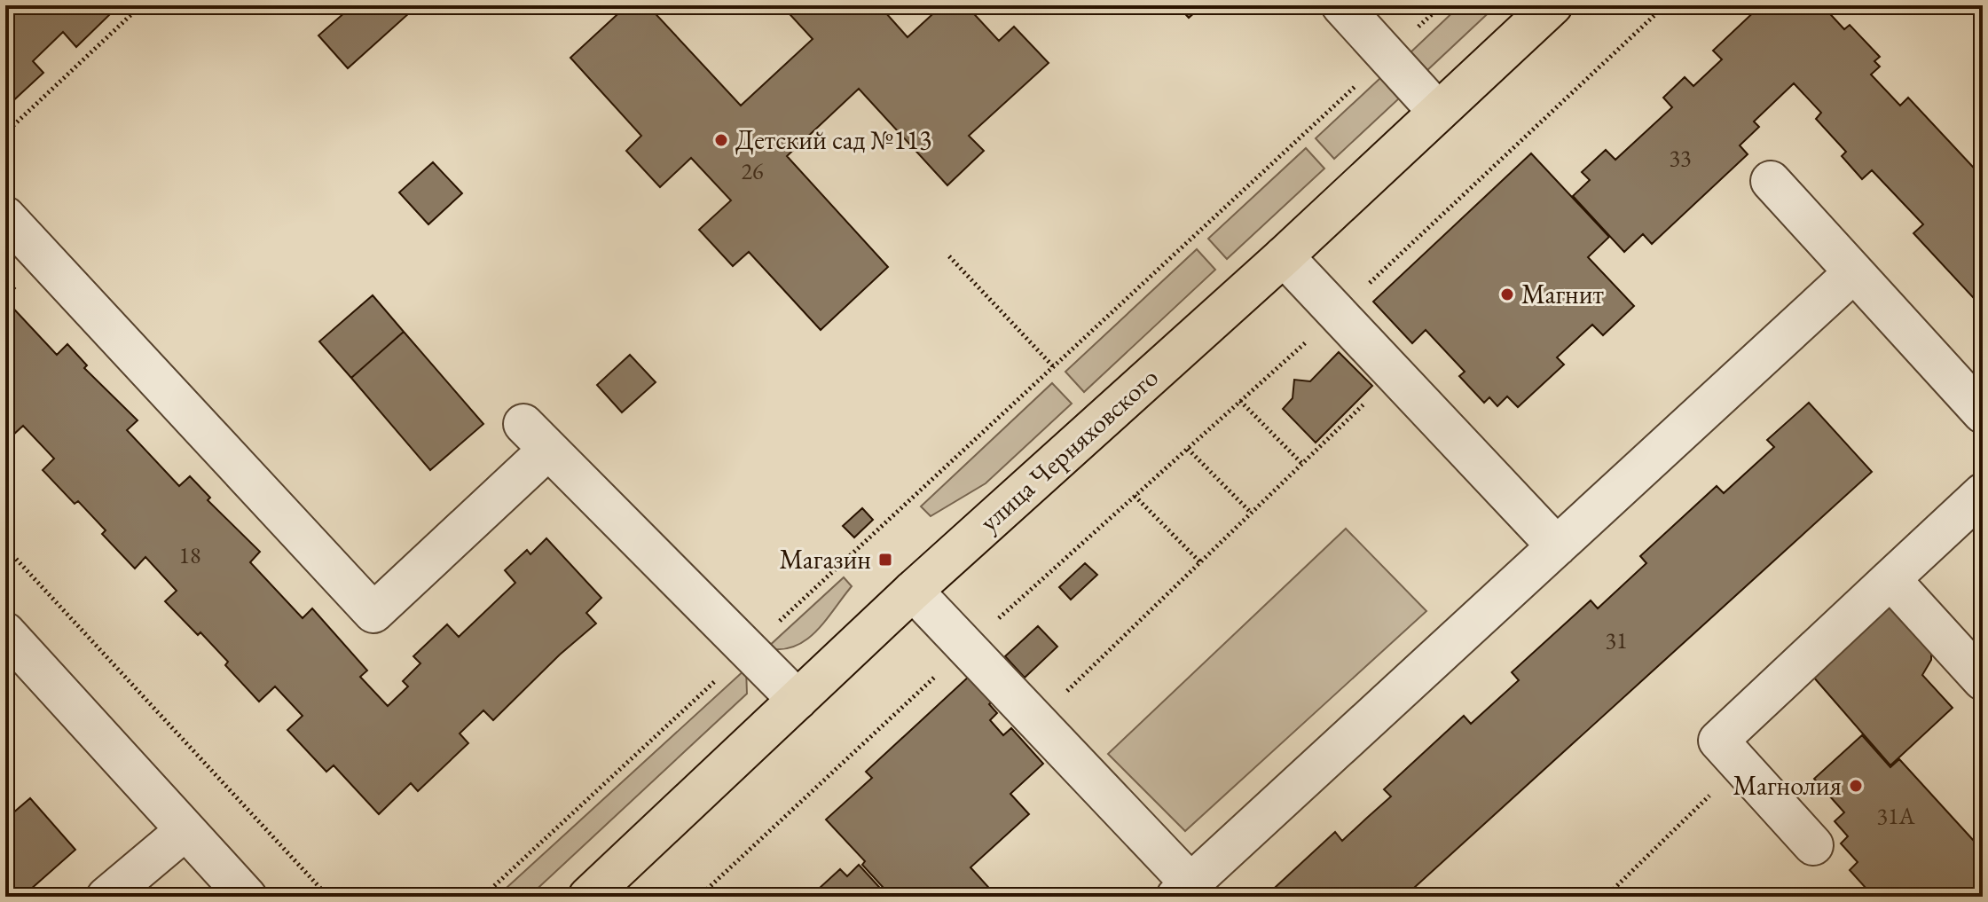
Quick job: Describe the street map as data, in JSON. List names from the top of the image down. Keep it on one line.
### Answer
{"streets":{"main road":["улица Черняховского"]},"places":{"other":["Детский сад №113","Магнит","Магнолия"],"transit":["Магазин"]},"house_numbers":["33","26","18","31","31А"]}
